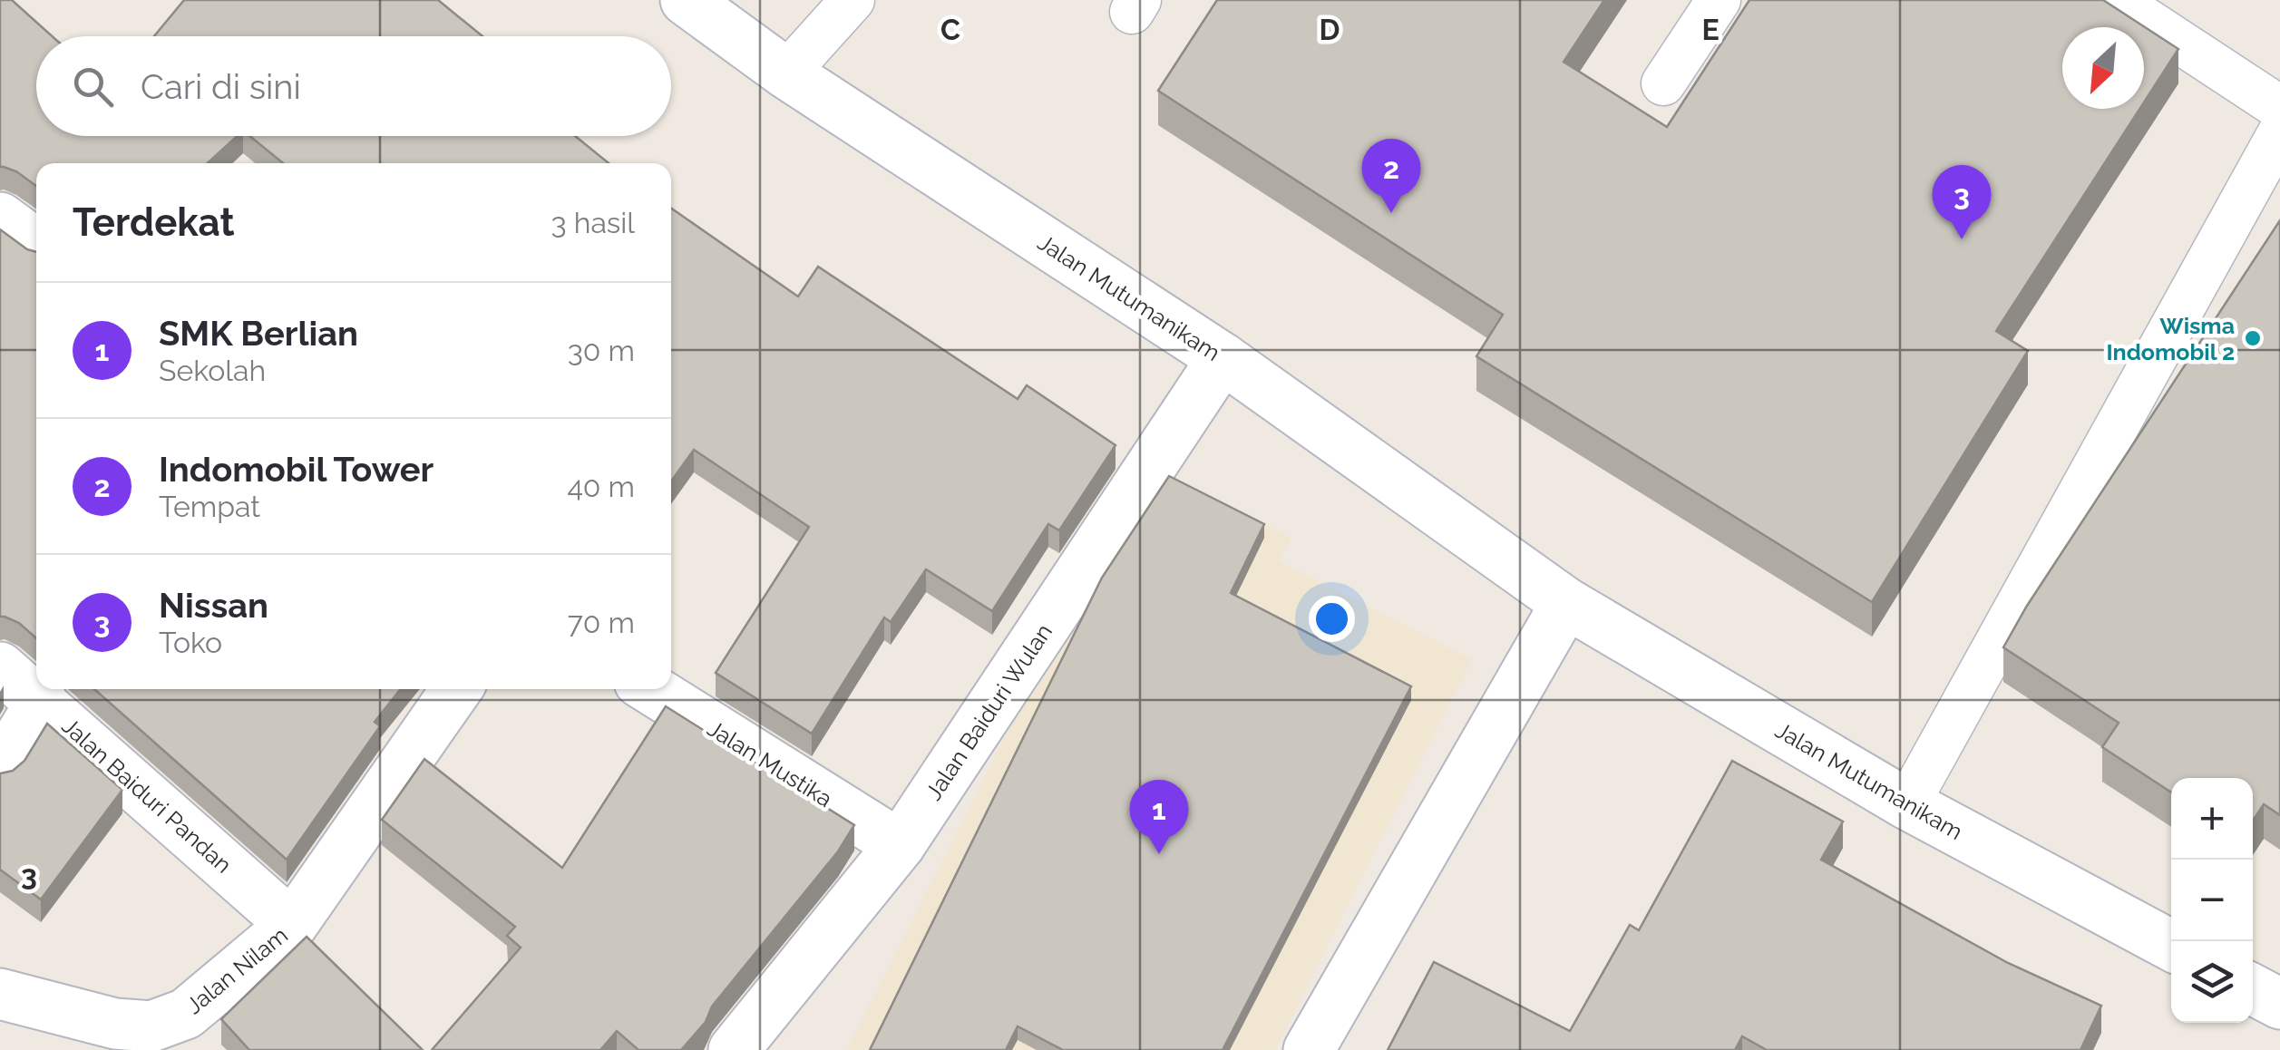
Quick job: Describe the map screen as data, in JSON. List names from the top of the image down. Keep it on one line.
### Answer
{"streets":{"street":["Jalan Mutumanikam","Jalan Baiduri Wulan","Jalan Mustika","Jalan Baiduri Pandan","Jalan Nilam"]},"crossings":[["Jalan Mutumanikam","Jalan Baiduri Wulan"],["Jalan Baiduri Wulan","Jalan Mustika"],["Jalan Baiduri Pandan","Jalan Nilam"]],"places":["Wisma Indomobil 2"],"north":"bottom left","page":{"search":"Cari di sini","pins":["2","3","1"],"heading":["Terdekat","3 hasil"],"list":[{"mark":"1","name":"SMK Berlian","note":"Sekolah","value":"30 m"},{"mark":"2","name":"Indomobil Tower","note":"Tempat","value":"40 m"},{"mark":"3","name":"Nissan","note":"Toko","value":"70 m"}],"map_buttons":["+","−"]},"grid":{"columns":["C","D","E"],"rows":["3"]}}
